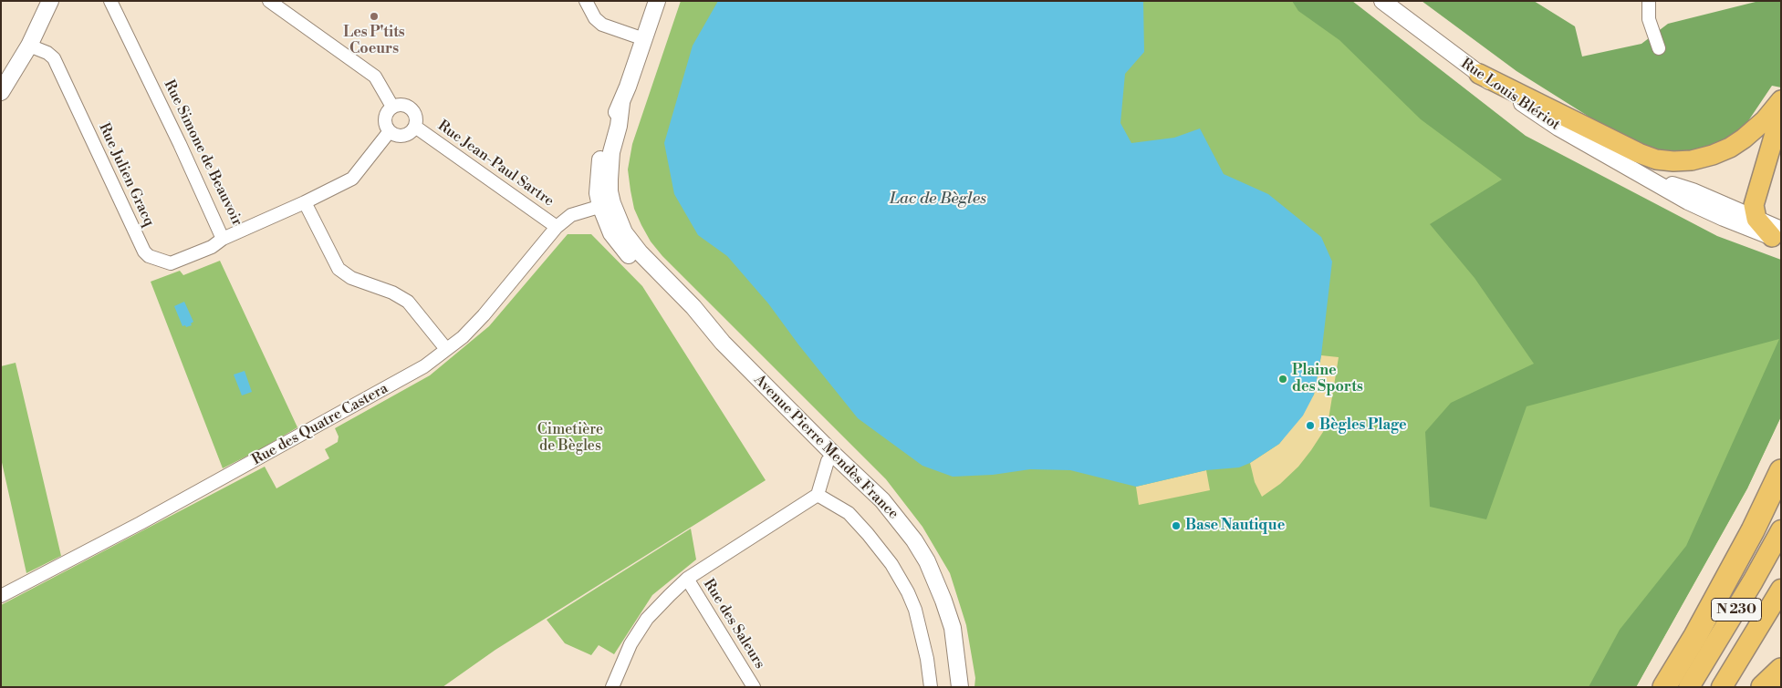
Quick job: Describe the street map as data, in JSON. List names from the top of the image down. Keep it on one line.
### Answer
{"streets":{"highway":["N 230"],"street":["Rue Louis Blériot","Rue Simone de Beauvoir","Rue Jean-Paul Sartre","Rue Julien Gracq","Rue des Quatre Castera","Avenue Pierre Mendès France","Rue des Saleurs"]},"crossings":[["Rue Simone de Beauvoir","Rue Jean-Paul Sartre"],["Rue Simone de Beauvoir","Rue Julien Gracq"],["Rue Jean-Paul Sartre","Rue des Quatre Castera"],["Rue des Quatre Castera","Avenue Pierre Mendès France"]],"water":["Lac de Bègles"],"parks":["Cimetière de Bègles"],"places":["Les P'tits Coeurs","Plaine des Sports","Bègles Plage","Base Nautique"]}
